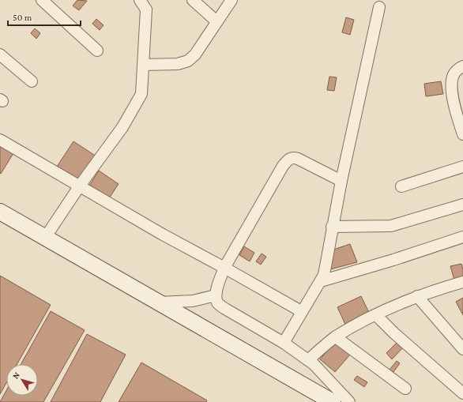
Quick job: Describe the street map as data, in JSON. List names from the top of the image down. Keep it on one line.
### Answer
{"scale_bar":"50 m","north":"top left"}
